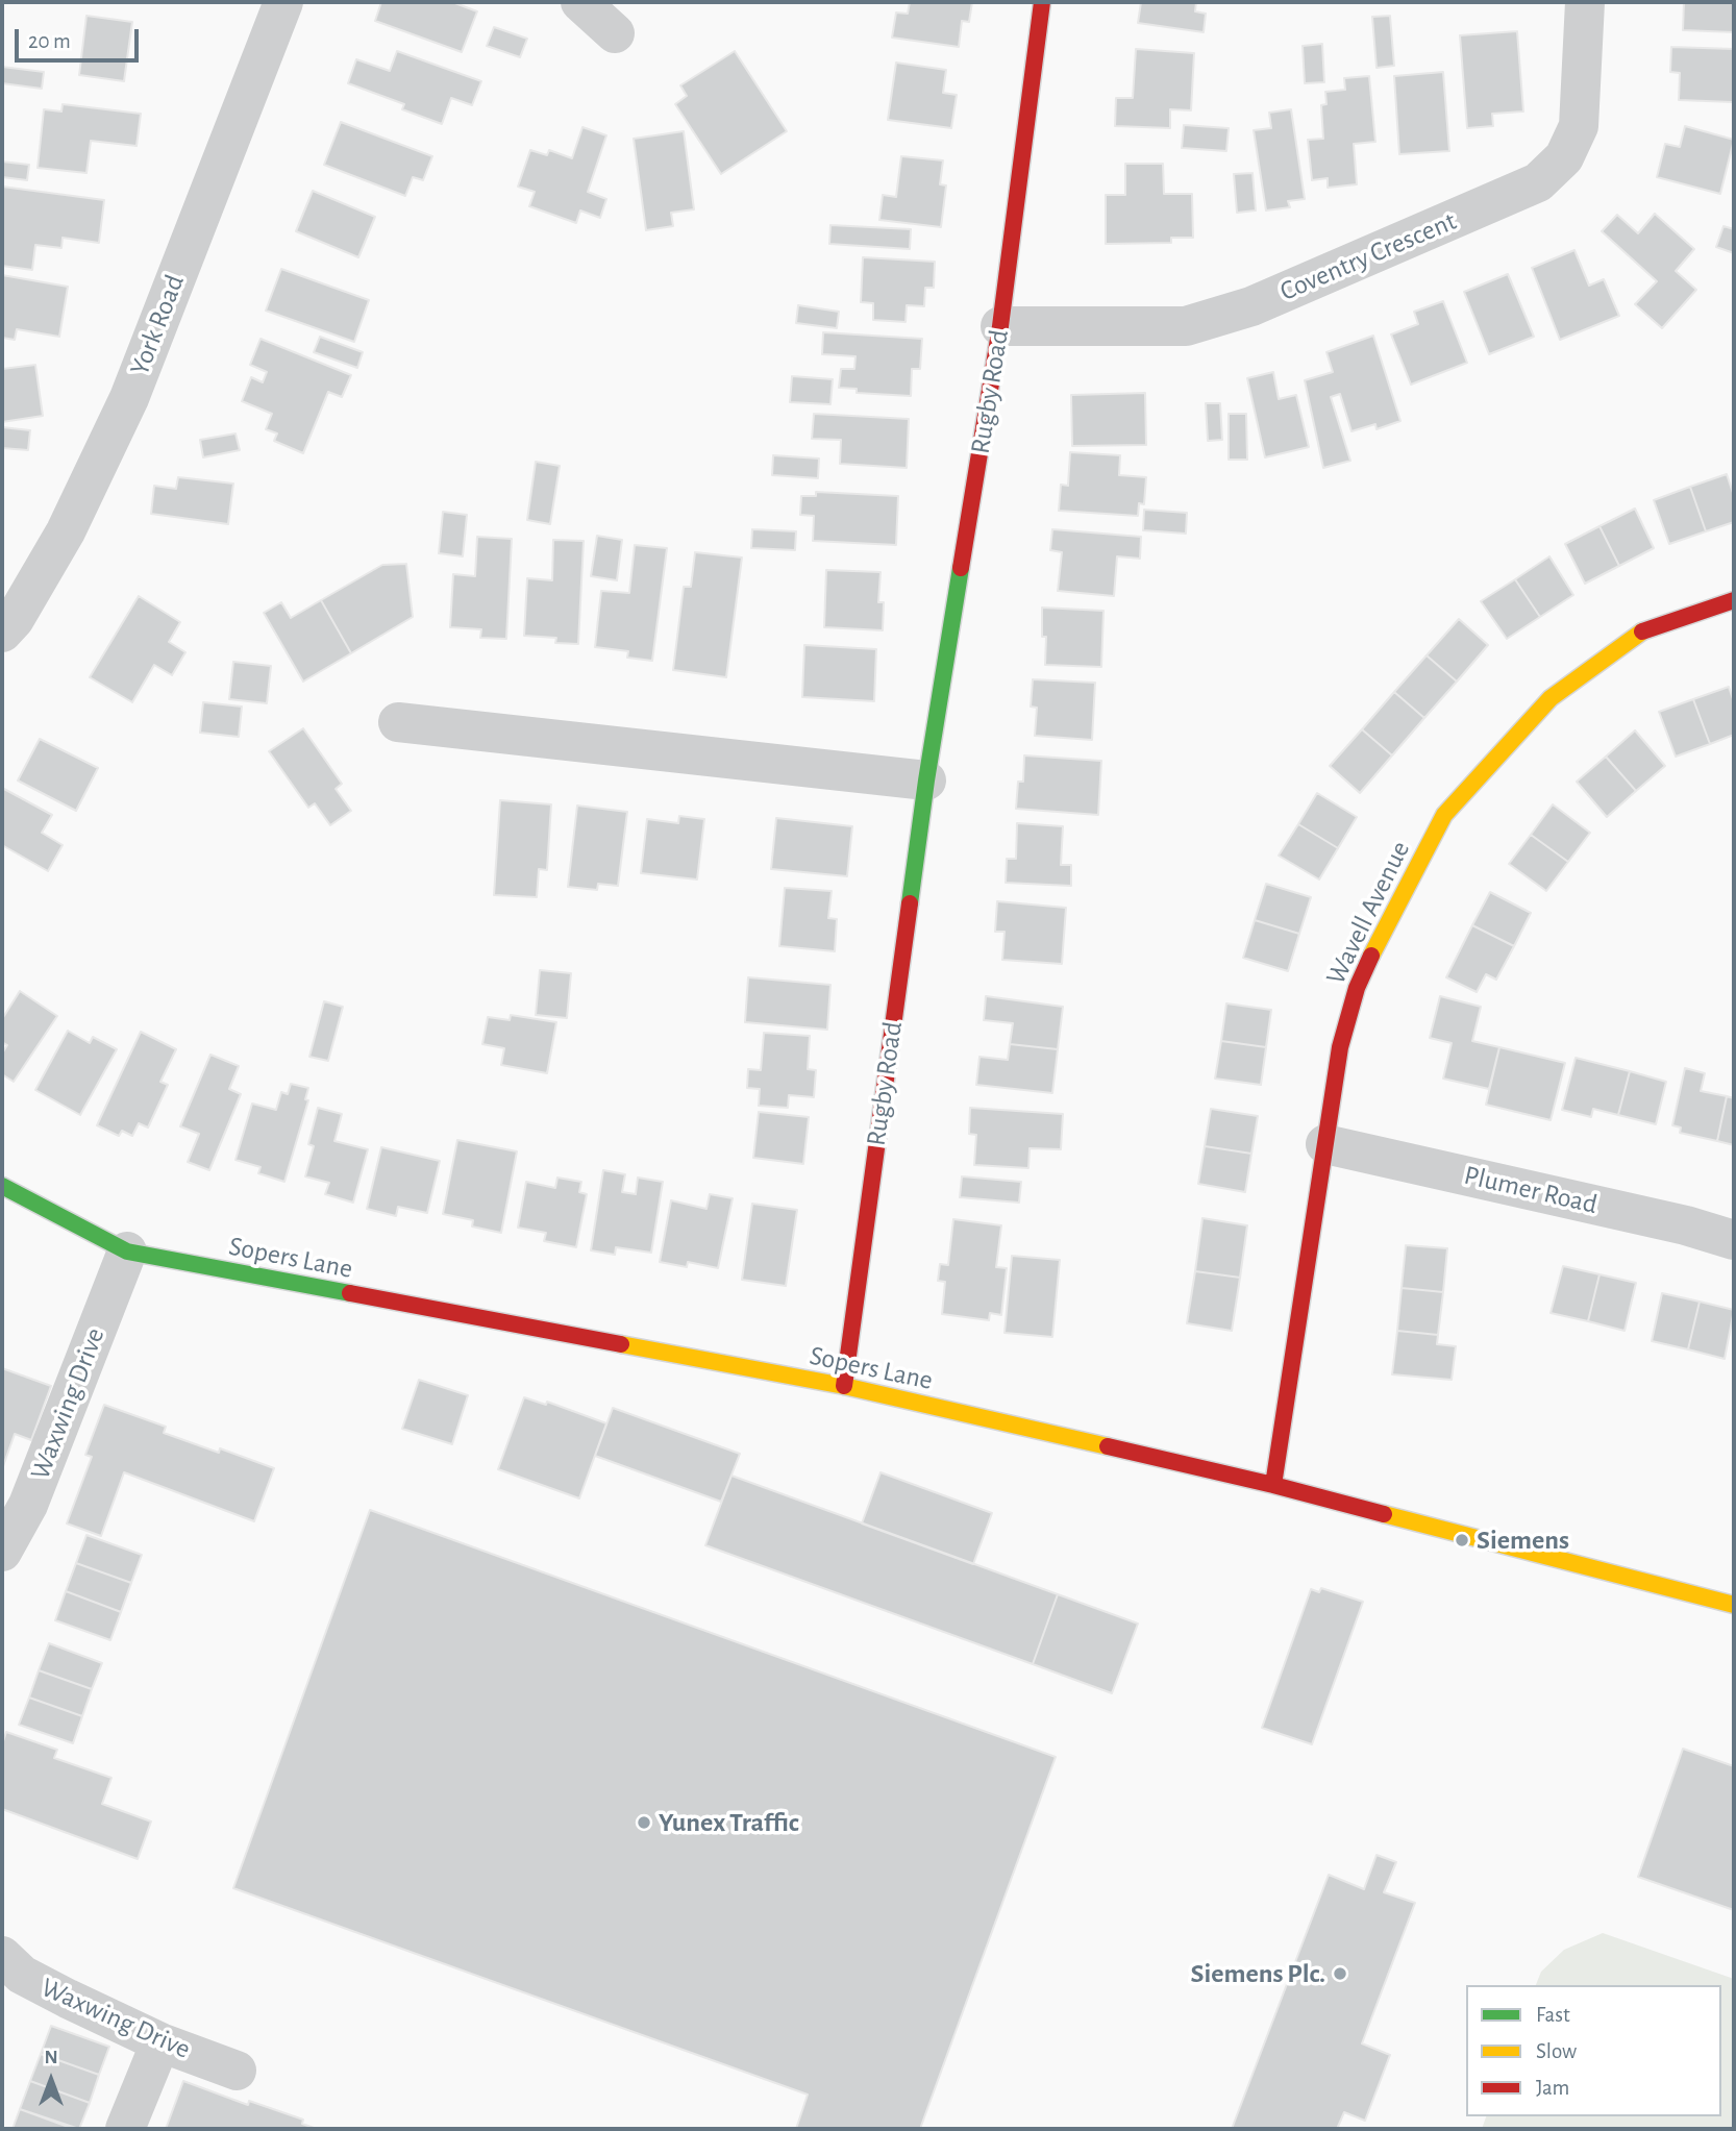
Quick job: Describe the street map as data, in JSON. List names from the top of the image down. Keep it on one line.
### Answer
{"streets":{"street":["Coventry Crescent","York Road","Rugby Road","Wavell Avenue","Plumer Road","Sopers Lane","Waxwing Drive"]},"crossings":[["Coventry Crescent","Rugby Road"],["Rugby Road","Sopers Lane"],["Wavell Avenue","Plumer Road"],["Wavell Avenue","Sopers Lane"],["Sopers Lane","Waxwing Drive"]],"places":["Siemens","Yunex Traffic","Siemens Plc."],"legend":["Fast","Slow","Jam"],"scale_bar":"20 m","north":"top"}
